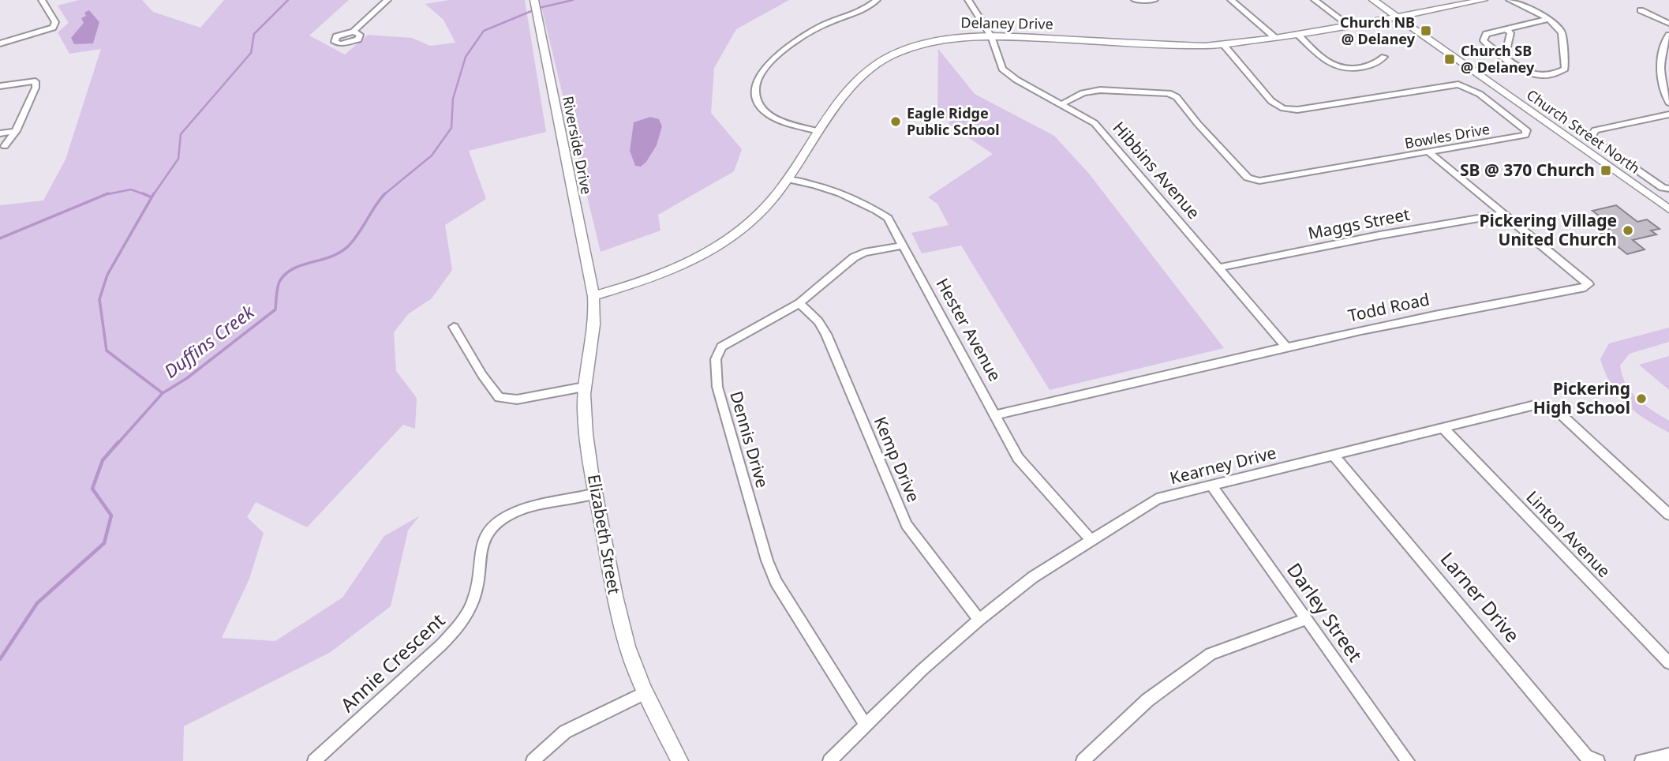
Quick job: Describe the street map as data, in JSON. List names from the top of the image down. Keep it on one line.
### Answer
{"streets":{"street":["Delaney Drive","Church Street North","Bowles Drive","Riverside Drive","Hibbins Avenue","Maggs Street","Todd Road","Hester Avenue","Dennis Drive","Kemp Drive","Kearney Drive","Elizabeth Street","Linton Avenue","Larner Drive","Darley Street","Annie Crescent"]},"crossings":[["Delaney Drive","Church Street North"],["Delaney Drive","Bowles Drive"],["Delaney Drive","Riverside Drive"],["Delaney Drive","Hibbins Avenue"],["Delaney Drive","Hester Avenue"],["Delaney Drive","Elizabeth Street"],["Bowles Drive","Hibbins Avenue"],["Bowles Drive","Todd Road"],["Riverside Drive","Elizabeth Street"],["Hibbins Avenue","Maggs Street"],["Hibbins Avenue","Todd Road"],["Maggs Street","Todd Road"],["Todd Road","Hester Avenue"],["Hester Avenue","Dennis Drive"],["Hester Avenue","Kearney Drive"],["Dennis Drive","Kemp Drive"],["Dennis Drive","Kearney Drive"],["Kemp Drive","Kearney Drive"],["Kearney Drive","Linton Avenue"],["Kearney Drive","Larner Drive"],["Kearney Drive","Darley Street"],["Elizabeth Street","Annie Crescent"]],"water":["Duffins Creek"],"places":{"transit":["Church NB @ Delaney","Church SB @ Delaney","SB @ 370 Church"],"other":["Eagle Ridge Public School","Pickering Village United Church","Pickering High School"]}}
